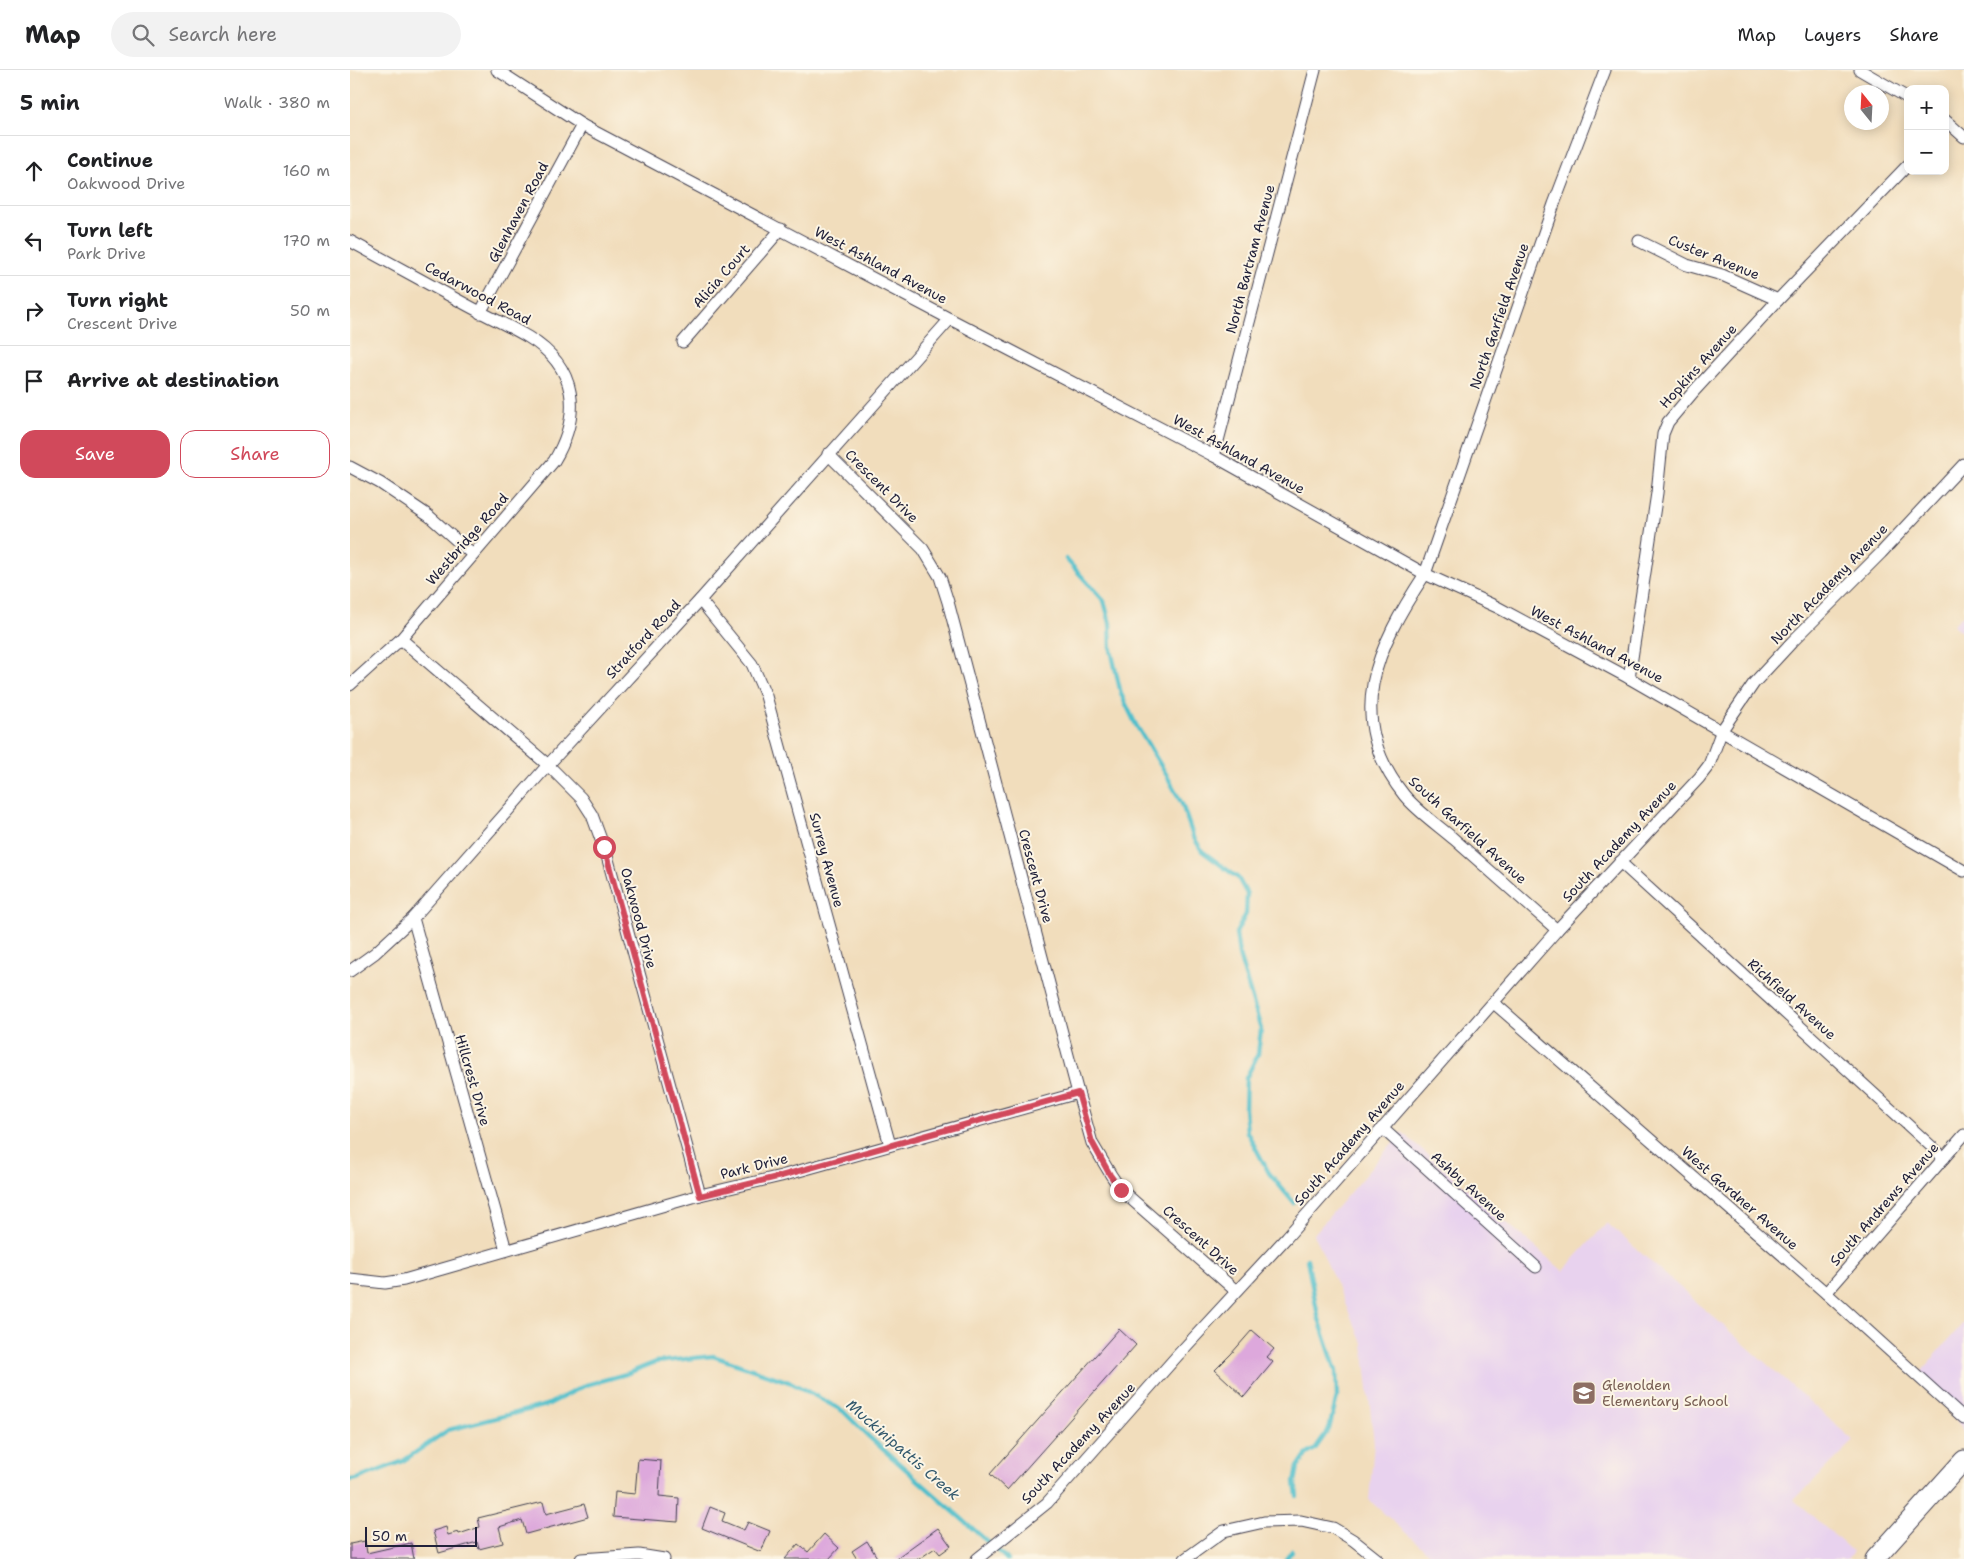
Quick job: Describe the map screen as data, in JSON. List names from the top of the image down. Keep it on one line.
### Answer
{"streets":{"street":["Glenhaven Road","Custer Avenue","North Bartram Avenue","West Ashland Avenue","Alicia Court","Cedarwood Road","North Garfield Avenue","Hopkins Avenue","Crescent Drive","Westbridge Road","North Academy Avenue","Stratford Road","South Garfield Avenue","South Academy Avenue","Surrey Avenue","Oakwood Drive","Richfield Avenue","Hillcrest Drive","Park Drive","Ashby Avenue","West Gardner Avenue","South Andrews Avenue"]},"crossings":[["Glenhaven Road","West Ashland Avenue"],["Glenhaven Road","Cedarwood Road"],["Custer Avenue","Hopkins Avenue"],["North Bartram Avenue","West Ashland Avenue"],["West Ashland Avenue","Alicia Court"],["West Ashland Avenue","North Garfield Avenue"],["West Ashland Avenue","Hopkins Avenue"],["West Ashland Avenue","North Academy Avenue"],["West Ashland Avenue","Stratford Road"],["West Ashland Avenue","South Garfield Avenue"],["West Ashland Avenue","South Academy Avenue"],["Cedarwood Road","Westbridge Road"],["North Garfield Avenue","South Garfield Avenue"],["Crescent Drive","Stratford Road"],["Crescent Drive","South Academy Avenue"],["Crescent Drive","Park Drive"],["Westbridge Road","Oakwood Drive"],["North Academy Avenue","South Academy Avenue"],["Stratford Road","Surrey Avenue"],["Stratford Road","Oakwood Drive"],["Stratford Road","Hillcrest Drive"],["South Garfield Avenue","South Academy Avenue"],["South Academy Avenue","Richfield Avenue"],["South Academy Avenue","Ashby Avenue"],["South Academy Avenue","West Gardner Avenue"],["Surrey Avenue","Park Drive"],["Oakwood Drive","Park Drive"],["Richfield Avenue","South Andrews Avenue"],["Hillcrest Drive","Park Drive"],["West Gardner Avenue","South Andrews Avenue"]],"water":["Muckinipattis Creek"],"places":{"school or university":["Glenolden Elementary School"]},"scale_bar":"50 m","north":"top","page":{"header":"Map","search":"Search here","nav":["Map","Layers","Share"],"heading":["5 min","Walk · 380 m"],"map_buttons":["+","−"],"list":[["Continue","Oakwood Drive","160 m"],["Turn left","Park Drive","170 m"],["Turn right","Crescent Drive","50 m"],"Arrive at destination"],"buttons":["Save","Share"],"scale":"50 m"}}
